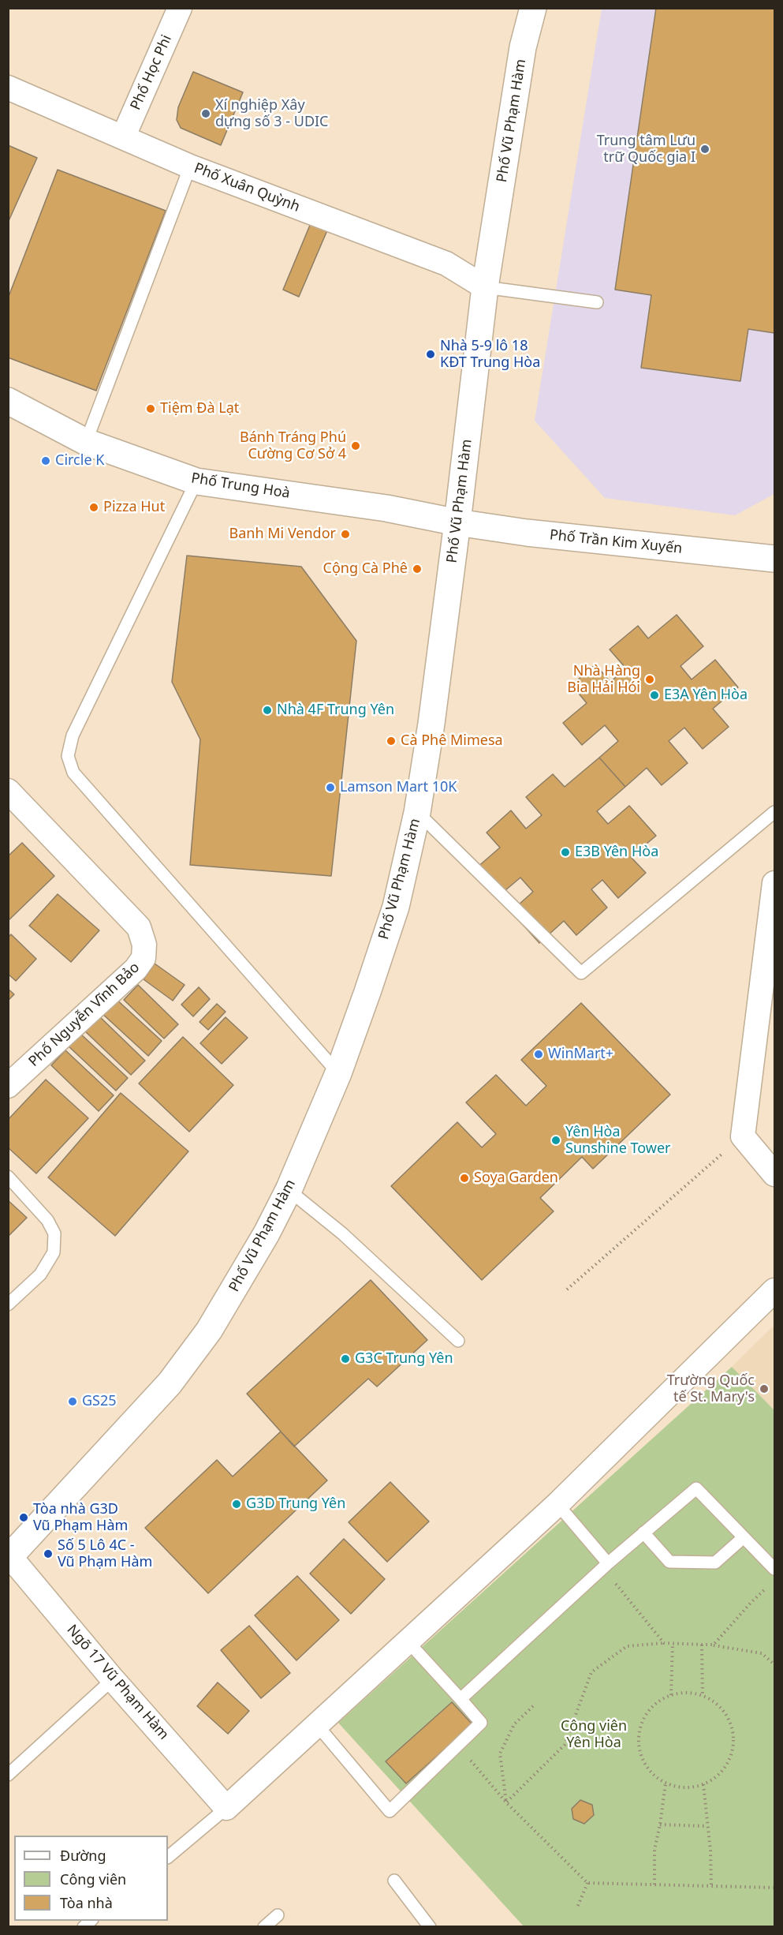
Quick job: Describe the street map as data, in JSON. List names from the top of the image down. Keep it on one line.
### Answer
{"streets":{"street":["Phố Học Phi","Phố Vũ Phạm Hàm","Phố Xuân Quỳnh","Phố Trung Hoà","Phố Trần Kim Xuyến","Phố Nguyễn Vĩnh Bảo","Ngõ 17 Vũ Phạm Hàm"]},"crossings":[["Phố Học Phi","Phố Xuân Quỳnh"],["Phố Vũ Phạm Hàm","Phố Xuân Quỳnh"],["Phố Vũ Phạm Hàm","Phố Trung Hoà"],["Phố Vũ Phạm Hàm","Phố Trần Kim Xuyến"],["Phố Vũ Phạm Hàm","Ngõ 17 Vũ Phạm Hàm"],["Phố Trung Hoà","Phố Trần Kim Xuyến"]],"parks":["Công viên Yên Hòa"],"places":["Xí nghiệp Xây dựng số 3 - UDIC","Trung tâm Lưu trữ Quốc gia I","Nhà 5-9 lô 18 KĐT Trung Hòa","Tiệm Đà Lạt","Bánh Tráng Phú Cường Cơ Sở 4","Circle K","Pizza Hut","Banh Mi Vendor","Cộng Cà Phê","Nhà Hàng Bia Hải Hói","E3A Yên Hòa","Nhà 4F Trung Yên","Cà Phê Mimesa","Lamson Mart 10K","E3B Yên Hòa","WinMart+","Yên Hòa Sunshine Tower","Soya Garden","G3C Trung Yên","Trường Quốc tế St. Mary's","GS25","G3D Trung Yên","Tòa nhà G3D Vũ Phạm Hàm","Số 5 Lô 4C - Vũ Phạm Hàm"],"legend":["Đường","Công viên","Tòa nhà"]}
